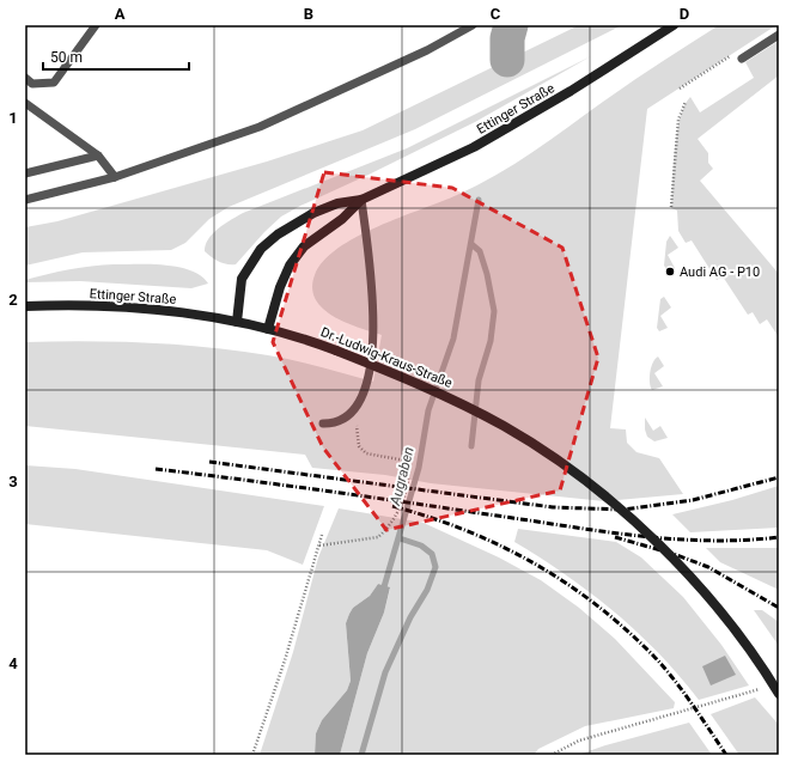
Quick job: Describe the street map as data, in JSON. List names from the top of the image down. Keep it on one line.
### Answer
{"streets":{"main road":["Ettinger Straße","Dr.-Ludwig-Kraus-Straße"]},"crossings":[["Ettinger Straße","Dr.-Ludwig-Kraus-Straße"]],"water":["Augraben"],"places":["Audi AG - P10"],"scale_bar":"50 m","grid":{"columns":["A","B","C","D"],"rows":["1","2","3","4"]}}
